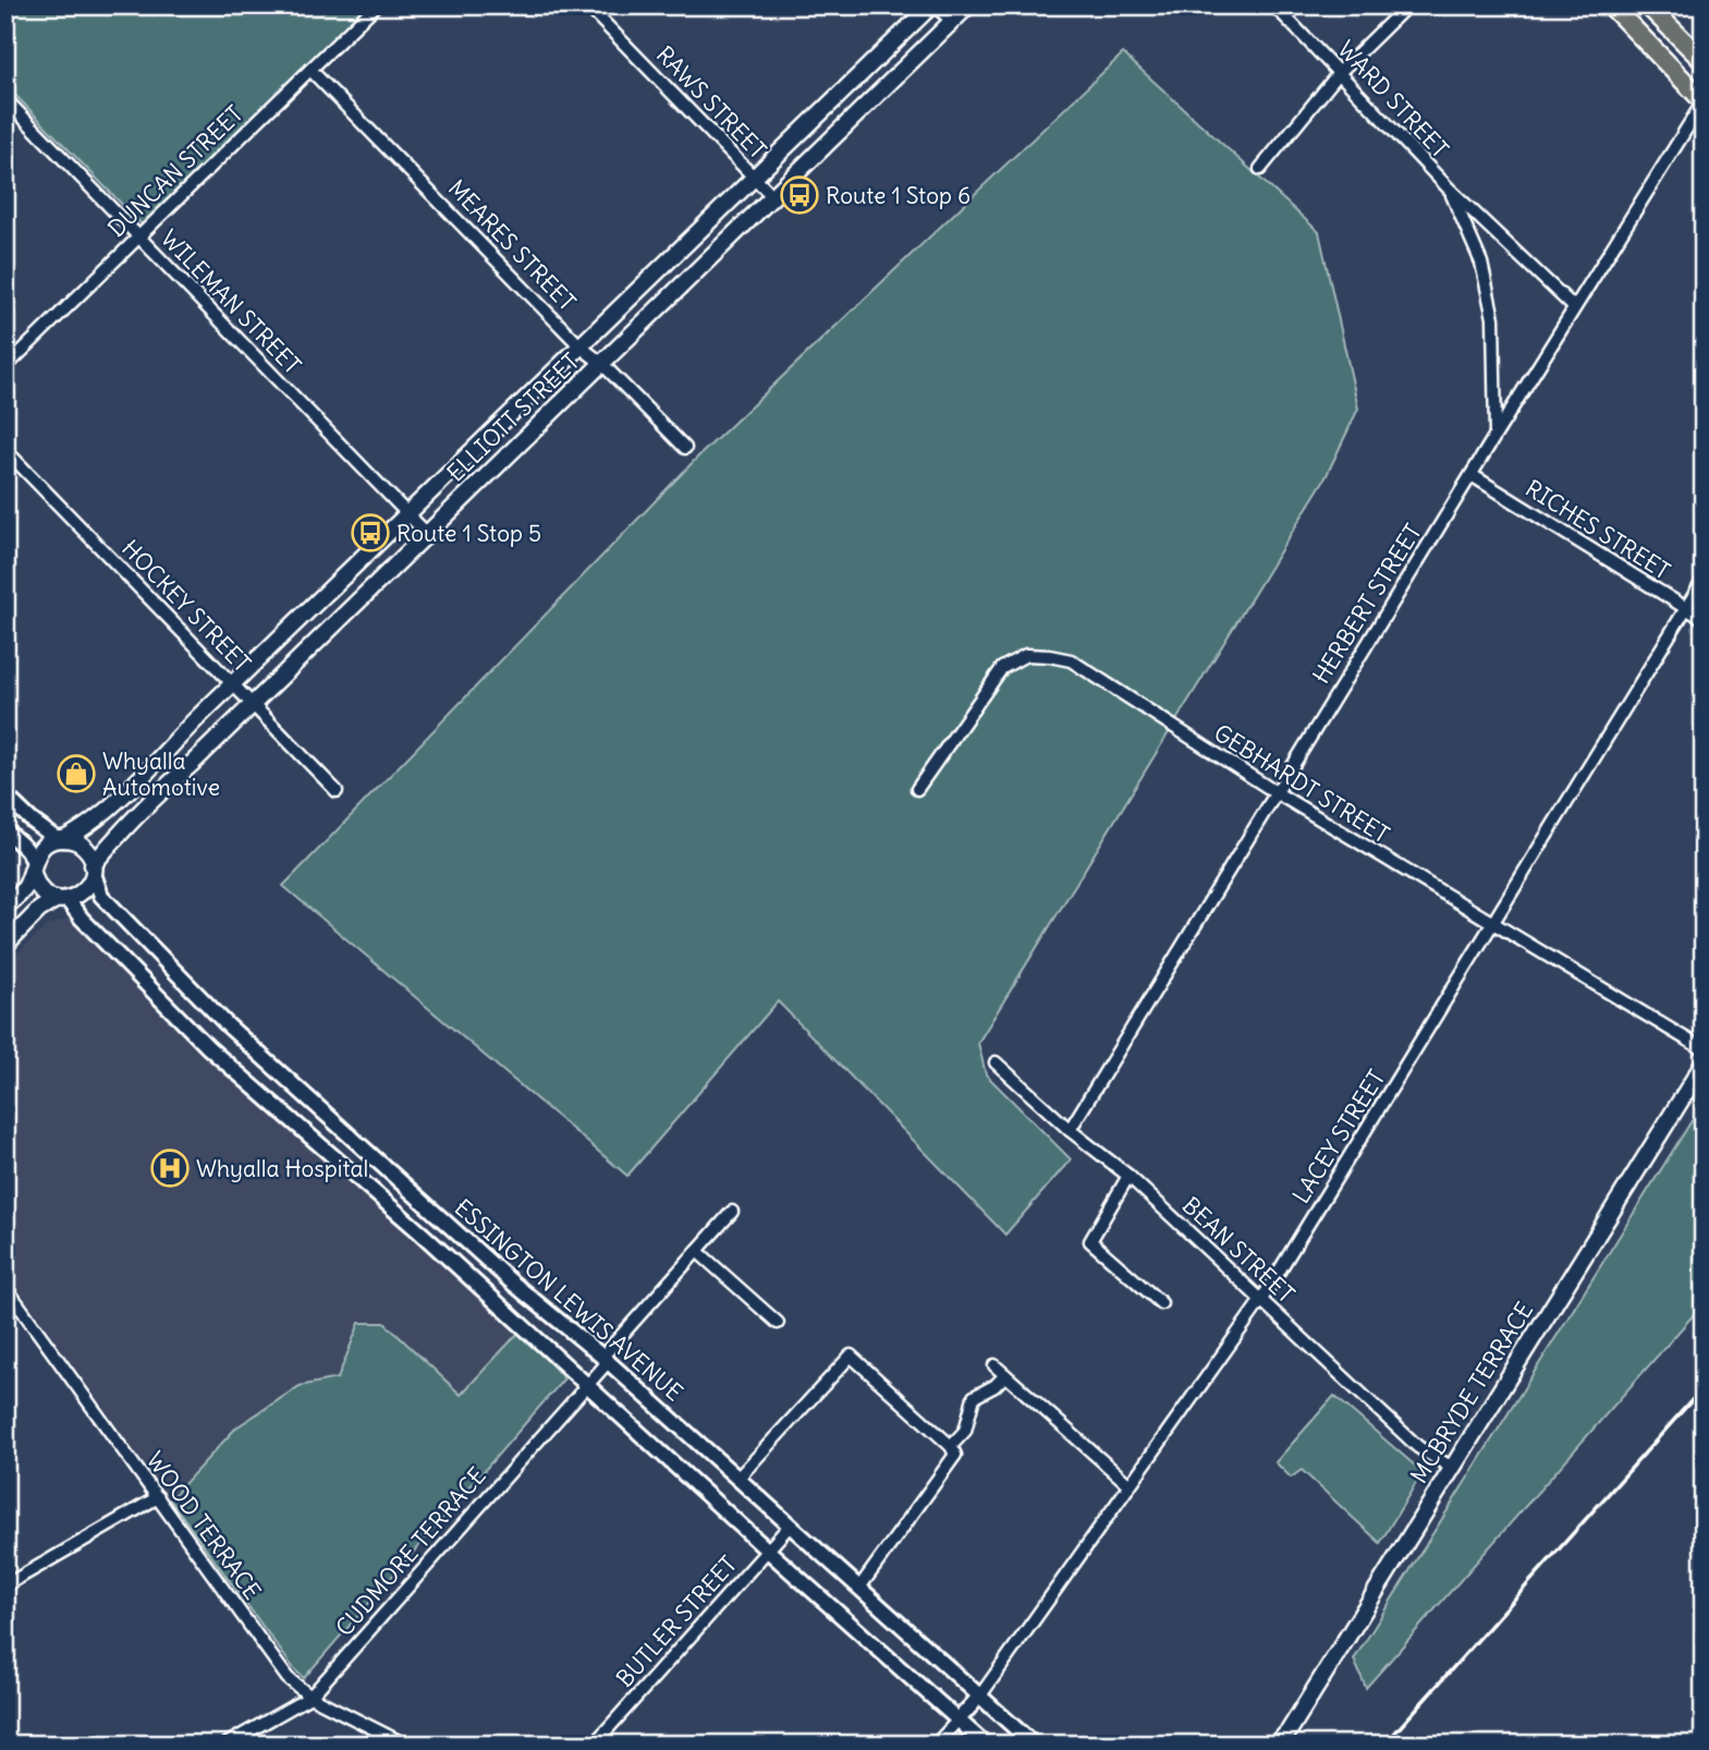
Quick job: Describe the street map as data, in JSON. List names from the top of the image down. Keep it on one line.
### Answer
{"streets":{"main road":["ELLIOTT STREET","MCBRYDE TERRACE"],"street":["WARD STREET","RAWS STREET","DUNCAN STREET","MEARES STREET","WILEMAN STREET","RICHES STREET","HERBERT STREET","HOCKEY STREET","GEBHARDT STREET","LACEY STREET","BEAN STREET","ESSINGTON LEWIS AVENUE","WOOD TERRACE","CUDMORE TERRACE","BUTLER STREET"]},"crossings":[["WARD STREET","HERBERT STREET"],["RAWS STREET","ELLIOTT STREET"],["DUNCAN STREET","MEARES STREET"],["DUNCAN STREET","WILEMAN STREET"],["MEARES STREET","ELLIOTT STREET"],["WILEMAN STREET","ELLIOTT STREET"],["ELLIOTT STREET","HOCKEY STREET"],["ELLIOTT STREET","ESSINGTON LEWIS AVENUE"],["RICHES STREET","HERBERT STREET"],["RICHES STREET","LACEY STREET"],["HERBERT STREET","GEBHARDT STREET"],["HERBERT STREET","BEAN STREET"],["GEBHARDT STREET","LACEY STREET"],["LACEY STREET","BEAN STREET"],["LACEY STREET","ESSINGTON LEWIS AVENUE"],["BEAN STREET","MCBRYDE TERRACE"],["ESSINGTON LEWIS AVENUE","CUDMORE TERRACE"],["ESSINGTON LEWIS AVENUE","BUTLER STREET"],["WOOD TERRACE","CUDMORE TERRACE"]],"places":{"bus stop":["Route 1 Stop 6","Route 1 Stop 5"],"shop":["Whyalla Automotive"],"hospital":["Whyalla Hospital"]}}
